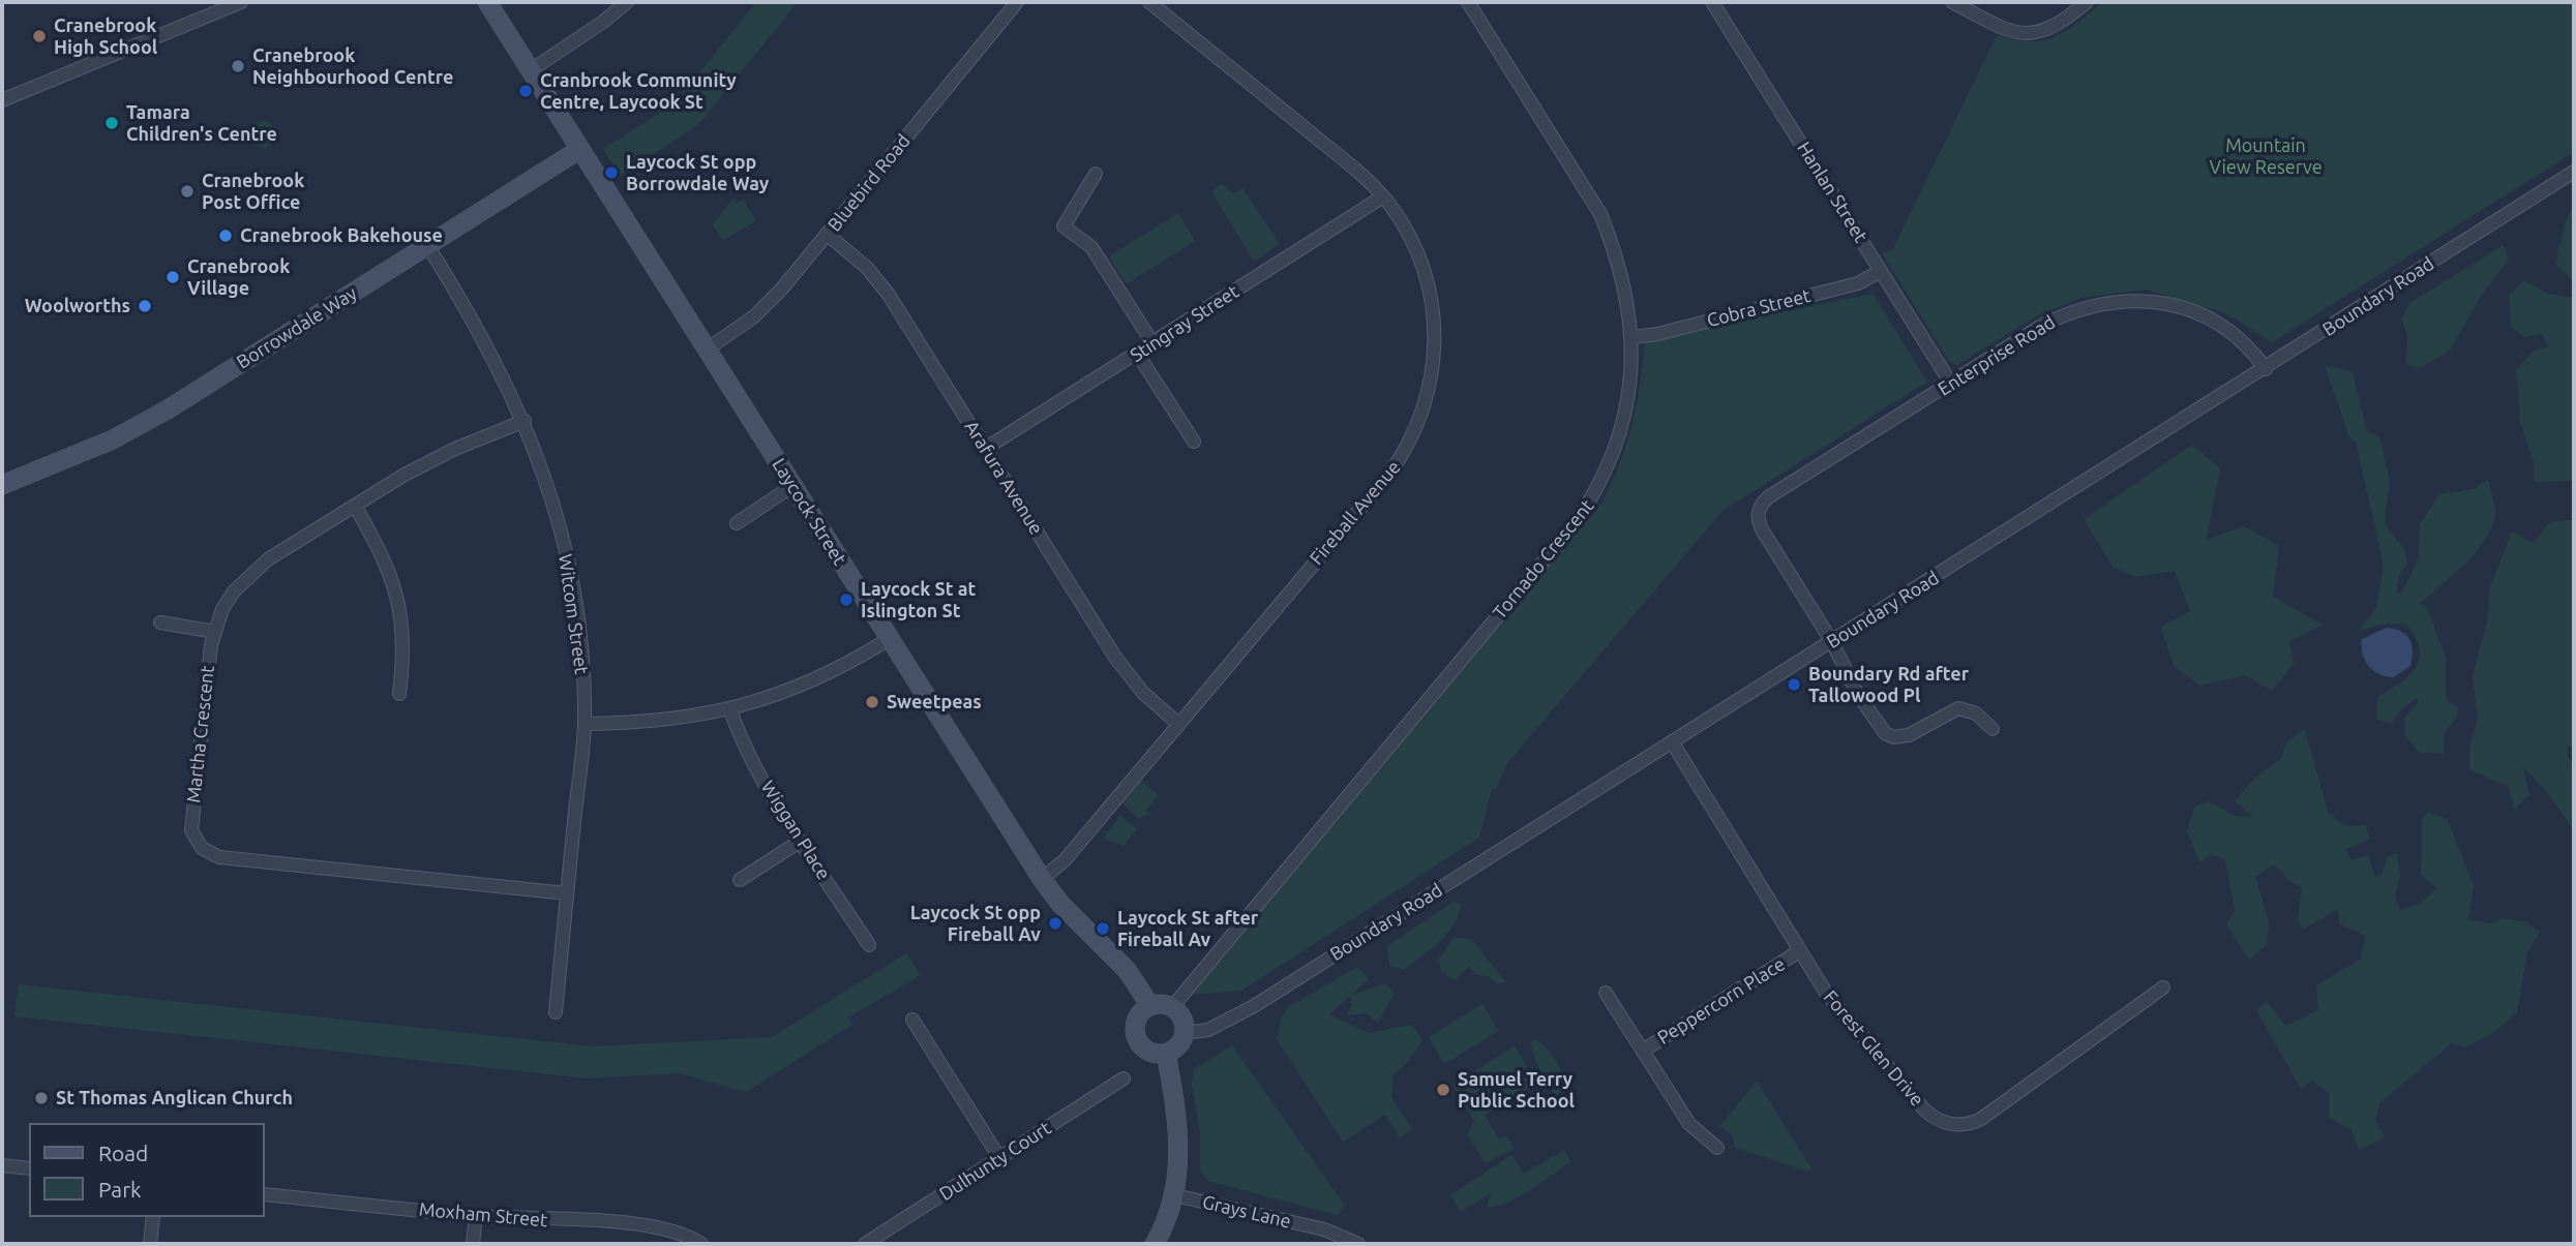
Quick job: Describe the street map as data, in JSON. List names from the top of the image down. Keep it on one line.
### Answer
{"streets":{"street":["Bluebird Road","Hanlan Street","Boundary Road","Cobra Street","Stingray Street","Borrowdale Way","Enterprise Road","Arafura Avenue","Laycock Street","Fireball Avenue","Tornado Crescent","Witcom Street","Martha Crescent","Wiggan Place","Peppercorn Place","Forest Glen Drive","Dulhunty Court","Grays Lane","Moxham Street"]},"crossings":[["Bluebird Road","Arafura Avenue"],["Bluebird Road","Laycock Street"],["Hanlan Street","Cobra Street"],["Hanlan Street","Enterprise Road"],["Boundary Road","Enterprise Road"],["Boundary Road","Laycock Street"],["Boundary Road","Tornado Crescent"],["Boundary Road","Forest Glen Drive"],["Cobra Street","Tornado Crescent"],["Stingray Street","Arafura Avenue"],["Stingray Street","Fireball Avenue"],["Borrowdale Way","Laycock Street"],["Borrowdale Way","Witcom Street"],["Arafura Avenue","Fireball Avenue"],["Laycock Street","Fireball Avenue"],["Laycock Street","Tornado Crescent"],["Witcom Street","Martha Crescent"],["Peppercorn Place","Forest Glen Drive"]],"parks":["Mountain View Reserve"],"places":["Cranebrook High School","Cranebrook Neighbourhood Centre","Cranbrook Community Centre, Laycook St","Tamara Children's Centre","Laycock St opp Borrowdale Way","Cranebrook Post Office","Cranebrook Bakehouse","Cranebrook Village","Woolworths","Laycock St at Islington St","Boundary Rd after Tallowood Pl","Sweetpeas","Laycock St opp Fireball Av","Laycock St after Fireball Av","Samuel Terry Public School","St Thomas Anglican Church"],"legend":["Road","Park"]}
